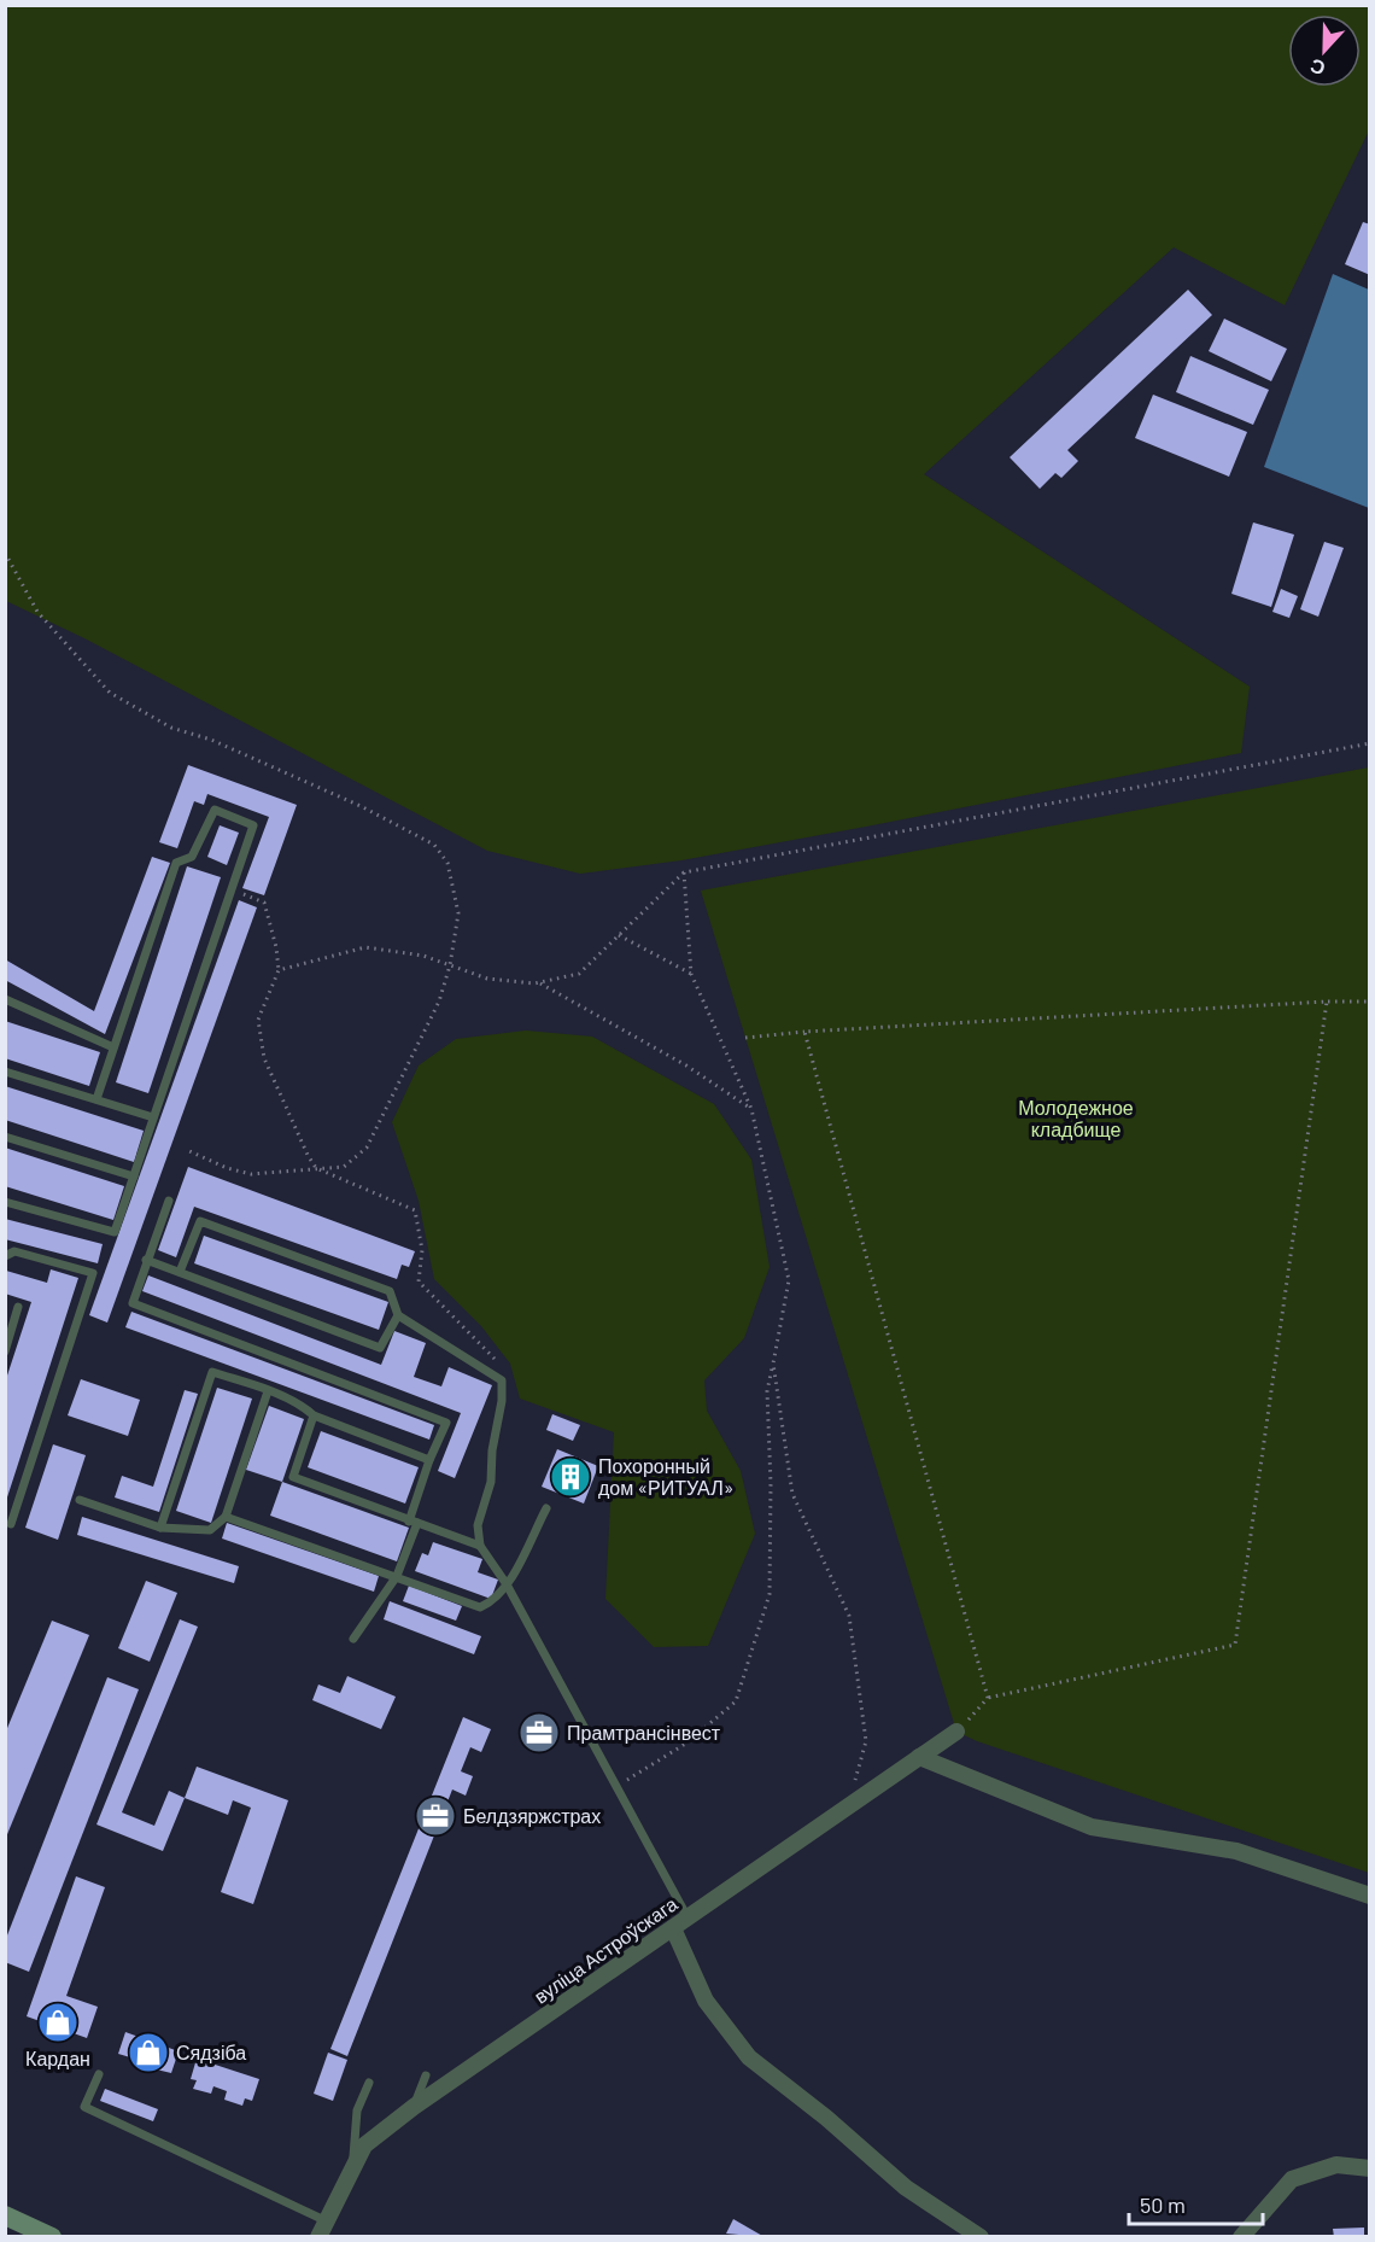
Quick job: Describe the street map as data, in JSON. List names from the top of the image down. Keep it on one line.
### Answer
{"streets":{"street":["вуліца Астроўскага"]},"parks":["Молодежное кладбище"],"places":{"building":["Похоронный дом «РИТУАЛ»"],"office":["Прамтрансінвест","Белдзяржстрах"],"shop":["Кардан","Сядзіба"]},"scale_bar":"50 m","north":"bottom"}
